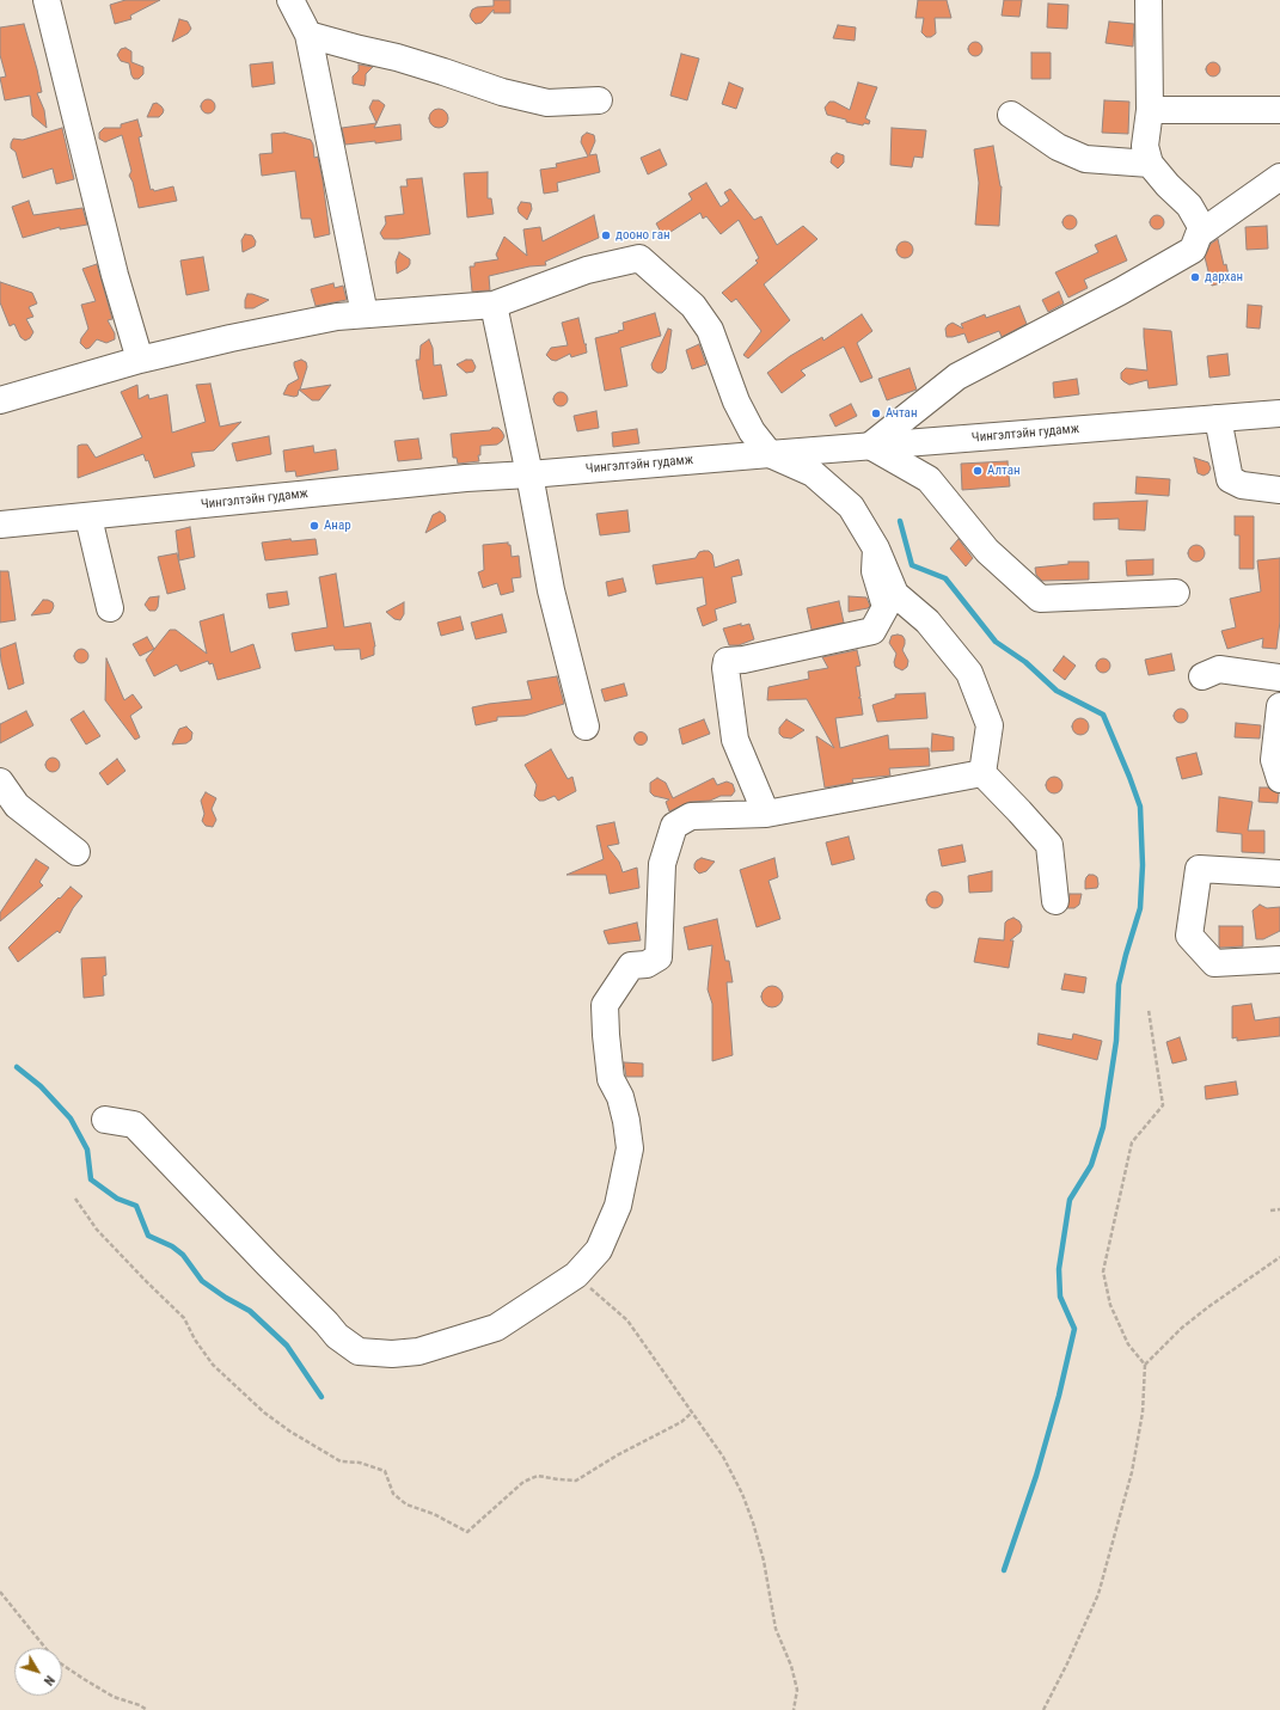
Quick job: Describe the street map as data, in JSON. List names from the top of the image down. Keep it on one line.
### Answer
{"streets":{"street":["Чингэлтэйн гудамж"]},"places":["дооно ган","дархан","Ачтан","Алтан","Анар"],"north":"bottom right"}
